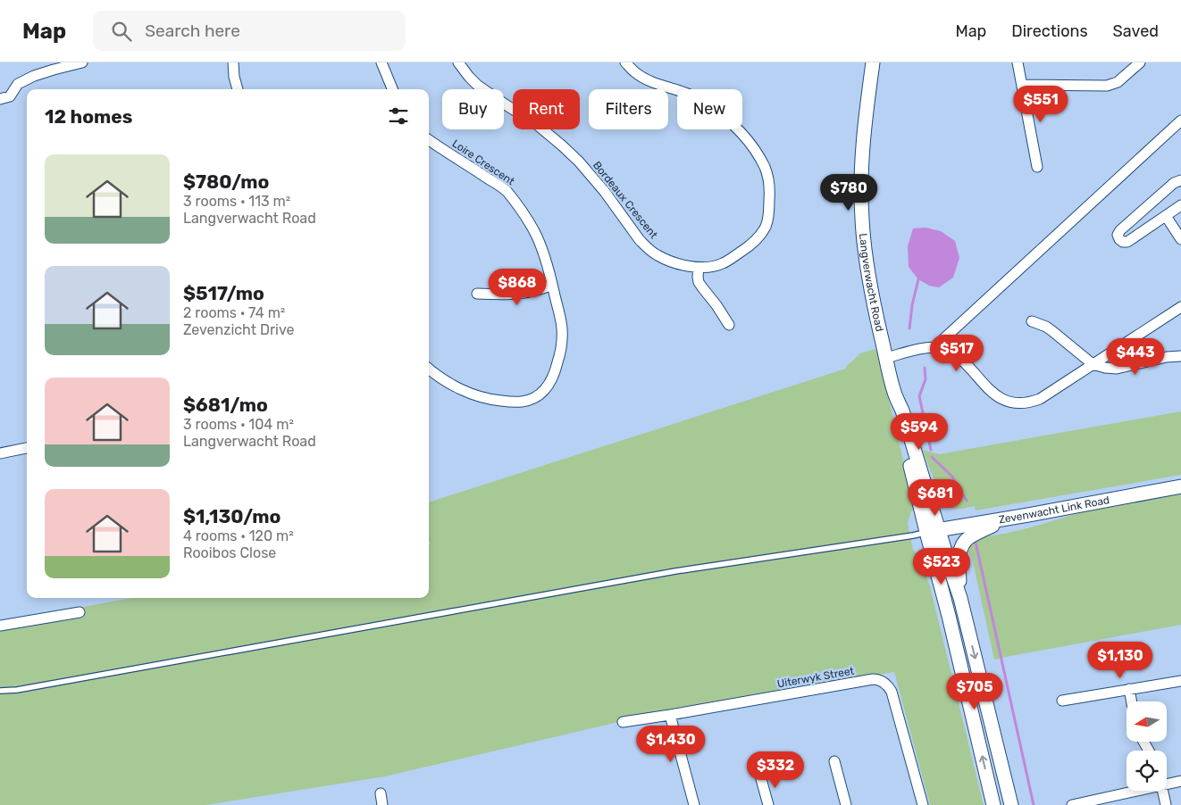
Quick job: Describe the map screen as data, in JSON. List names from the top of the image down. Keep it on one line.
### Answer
{"streets":{"street":["Loire Crescent","Bordeaux Crescent","Langverwacht Road","Zevenwacht Link Road","Uiterwyk Street"]},"crossings":[["Langverwacht Road","Zevenwacht Link Road"]],"north":"left","page":{"header":"Map","search":"Search here","nav":["Map","Directions","Saved"],"price":["$551","$780","$868","$517","$443","$594","$681","$523","$1,130","$705","$1,430","$332"],"chip":["Buy","Rent","Filters","New"],"heading":"12 homes","list":[{"name":"$780/mo","note":"3 rooms · 113 m² · Langverwacht Road"},{"name":"$517/mo","note":"2 rooms · 74 m² · Zevenzicht Drive"},{"name":"$681/mo","note":"3 rooms · 104 m² · Langverwacht Road"},{"name":"$1,130/mo","note":"4 rooms · 120 m² · Rooibos Close"}]}}
